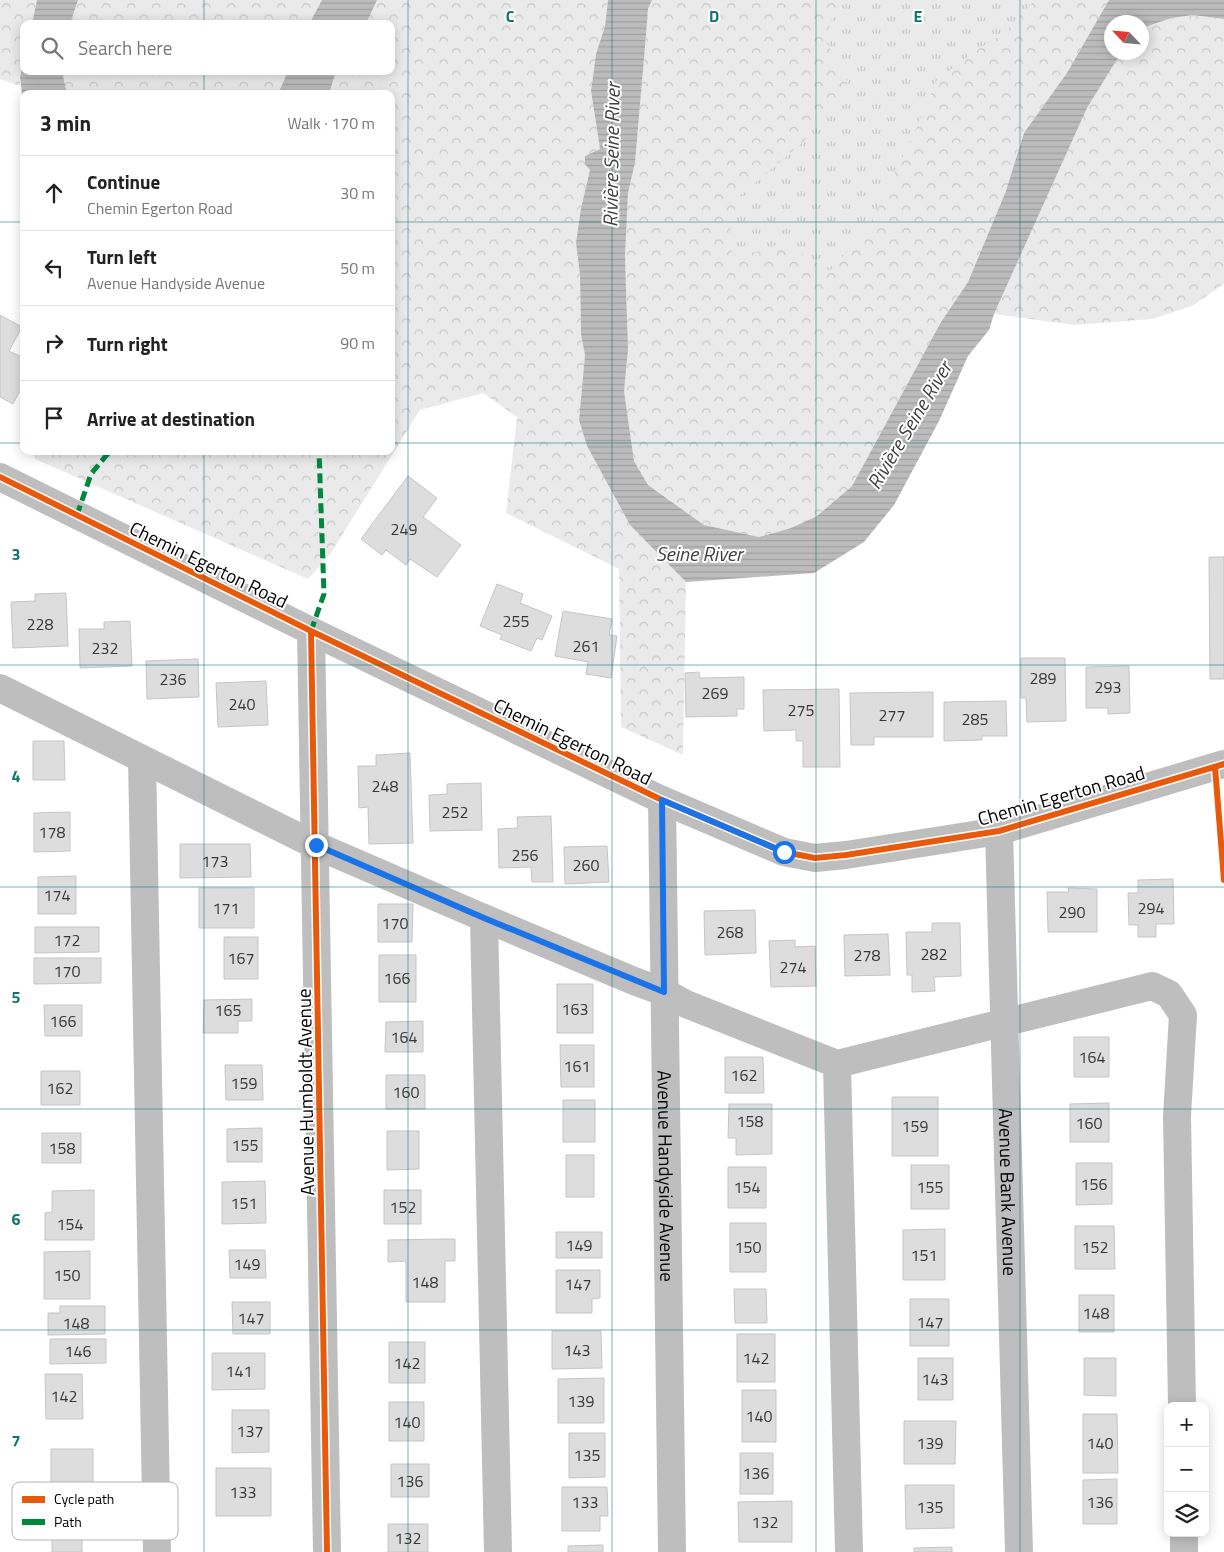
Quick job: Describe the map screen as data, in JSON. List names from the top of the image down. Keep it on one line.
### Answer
{"streets":{"street":["Chemin Egerton Road","Avenue Humboldt Avenue","Avenue Handyside Avenue","Avenue Bank Avenue"]},"crossings":[["Chemin Egerton Road","Avenue Humboldt Avenue"],["Chemin Egerton Road","Avenue Handyside Avenue"],["Chemin Egerton Road","Avenue Bank Avenue"]],"water":["Rivière Seine River","Seine River"],"house_numbers":["249","255","228","261","232","289","236","293","269","240","275","277","285","248","252","178","256","173","260","174","171","294","290","170","268","172","282","278","167","274","170","166","163","165","166","164","164","161","162","159","162","160","158","160","159","155","158","156","154","155","151","152","154","149","150","152","151","149","150","148","147","148","147","147","148","143","146","142","142","141","143","142","139","140","140","137","139","140","135","136","136","133","133","136","135","132","132"],"legend":["Cycle path","Path"],"north":"top left","page":{"search":"Search here","heading":["3 min","Walk · 170 m"],"list":[["Continue","Chemin Egerton Road","30 m"],["Turn left","Avenue Handyside Avenue","50 m"],["Turn right","90 m"],"Arrive at destination"],"map_buttons":["+","−"]},"grid":{"columns":["C","D","E"],"rows":["3","4","5","6","7"]}}
